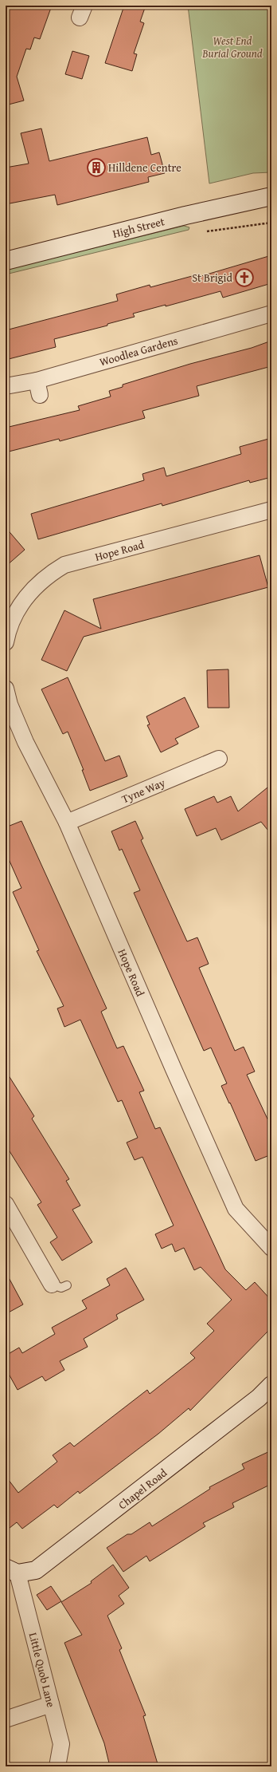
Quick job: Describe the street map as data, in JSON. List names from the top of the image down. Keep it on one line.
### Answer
{"streets":{"street":["High Street","Woodlea Gardens","Hope Road","Tyne Way","Chapel Road","Little Quob Lane"]},"crossings":[["Hope Road","Tyne Way"],["Chapel Road","Little Quob Lane"]],"parks":["West End Burial Ground"],"places":{"building":["Hilldene Centre"],"church":["St Brigid"]}}
